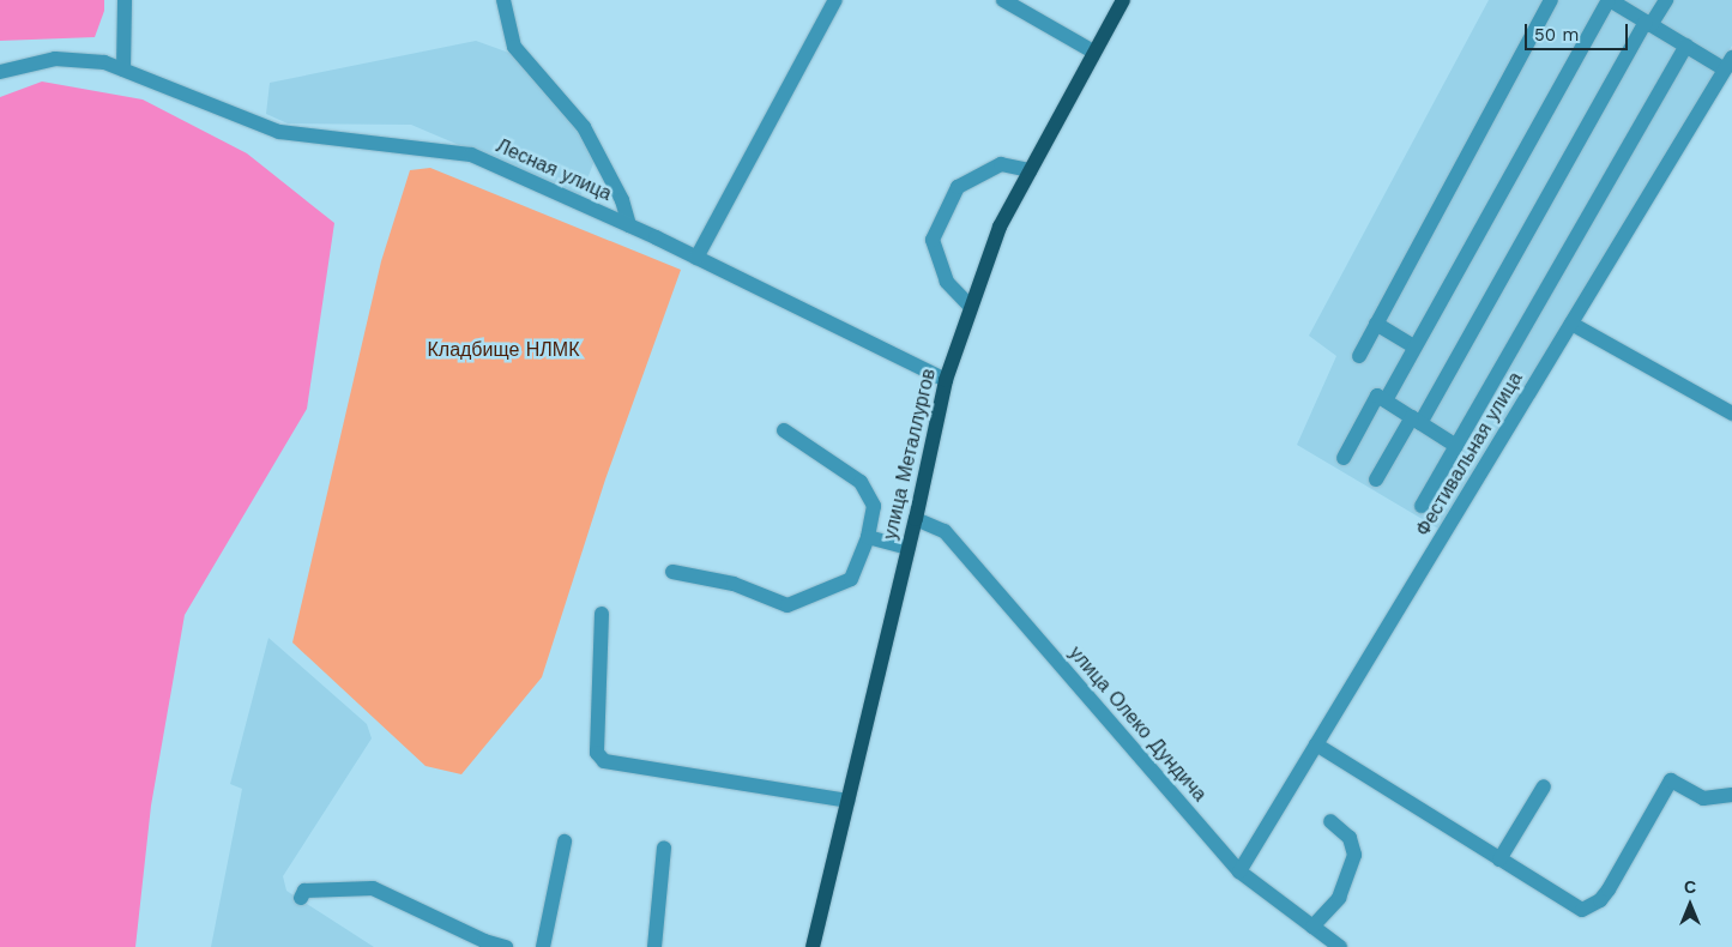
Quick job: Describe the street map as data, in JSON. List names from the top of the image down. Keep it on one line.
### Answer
{"streets":{"main road":["улица Металлургов"],"street":["Лесная улица","Фестивальная улица","улица Олеко Дундича"]},"crossings":[["Лесная улица","улица Металлургов"],["улица Металлургов","улица Олеко Дундича"],["Фестивальная улица","улица Олеко Дундича"]],"parks":["Кладбище НЛМК"],"scale_bar":"50 m","north":"top"}
